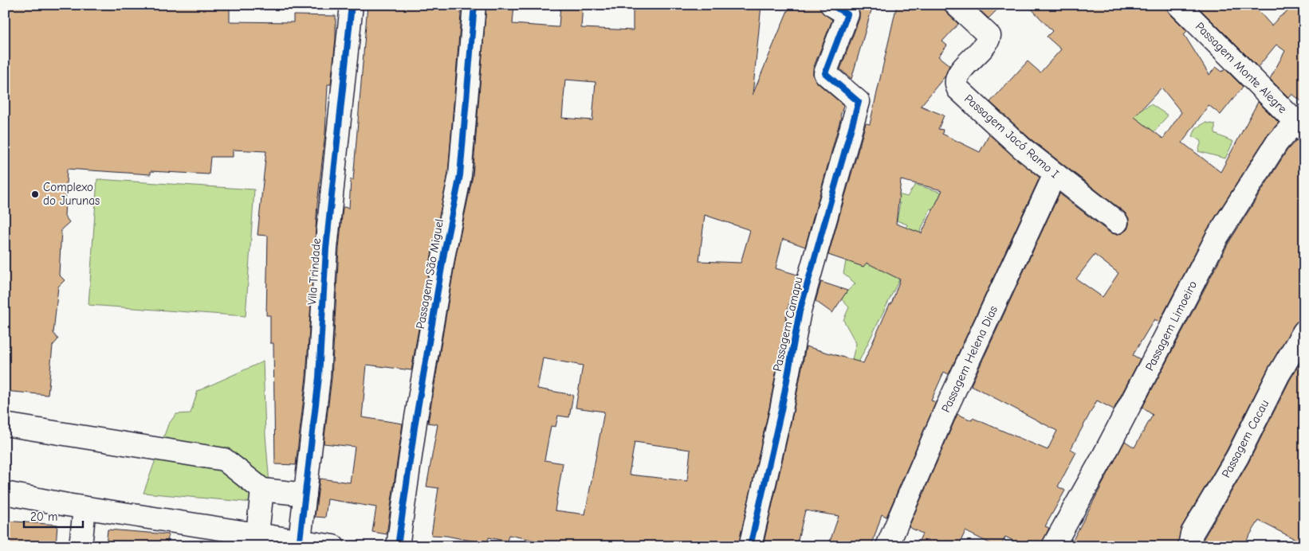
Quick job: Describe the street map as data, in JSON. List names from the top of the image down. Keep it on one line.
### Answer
{"streets":{"street":["Passagem Monte Alegre","Passagem Jacó Ramo I","Vila Trindade","Passagem São Miguel","Passagem Camapu","Passagem Limoeiro","Passagem Helena Dias","Passagem Cacau"]},"crossings":[["Passagem Monte Alegre","Passagem Limoeiro"],["Passagem Jacó Ramo I","Passagem Helena Dias"]],"places":["Complexo do Jurunas"],"scale_bar":"20 m"}
